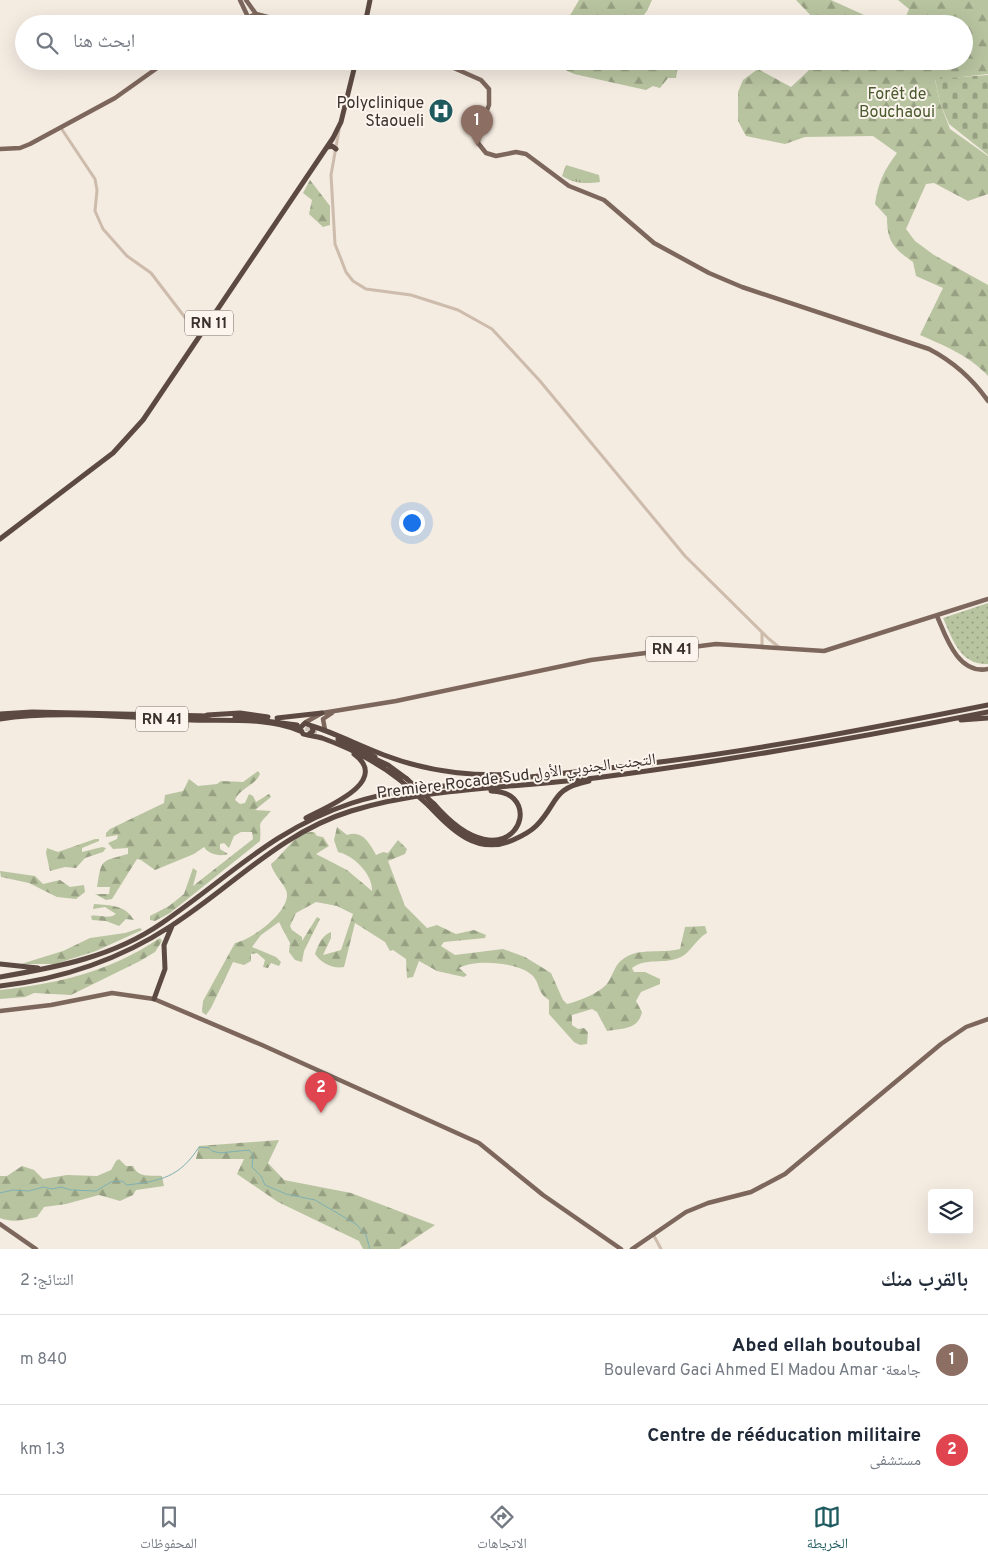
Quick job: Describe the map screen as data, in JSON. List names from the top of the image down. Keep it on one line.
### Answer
{"streets":{"highway":["RN 11","RN 41","Première Rocade Sud التجنب الجنوبي الأول"]},"parks":["Forêt de Bouchaoui"],"places":{"hospital":["Polyclinique Staoueli"]},"page":{"search":"ابحث هنا","pins":["1","2"],"heading":["بالقرب منك","النتائج: 2"],"list":[{"mark":"1","name":"Abed ellah boutoubal","note":"جامعة · Boulevard Gaci Ahmed El Madou Amar","value":"840 m"},{"mark":"2","name":"Centre de rééducation militaire","note":"مستشفى","value":"1.3 km"}],"nav":["الخريطة","الاتجاهات","المحفوظات"]}}
